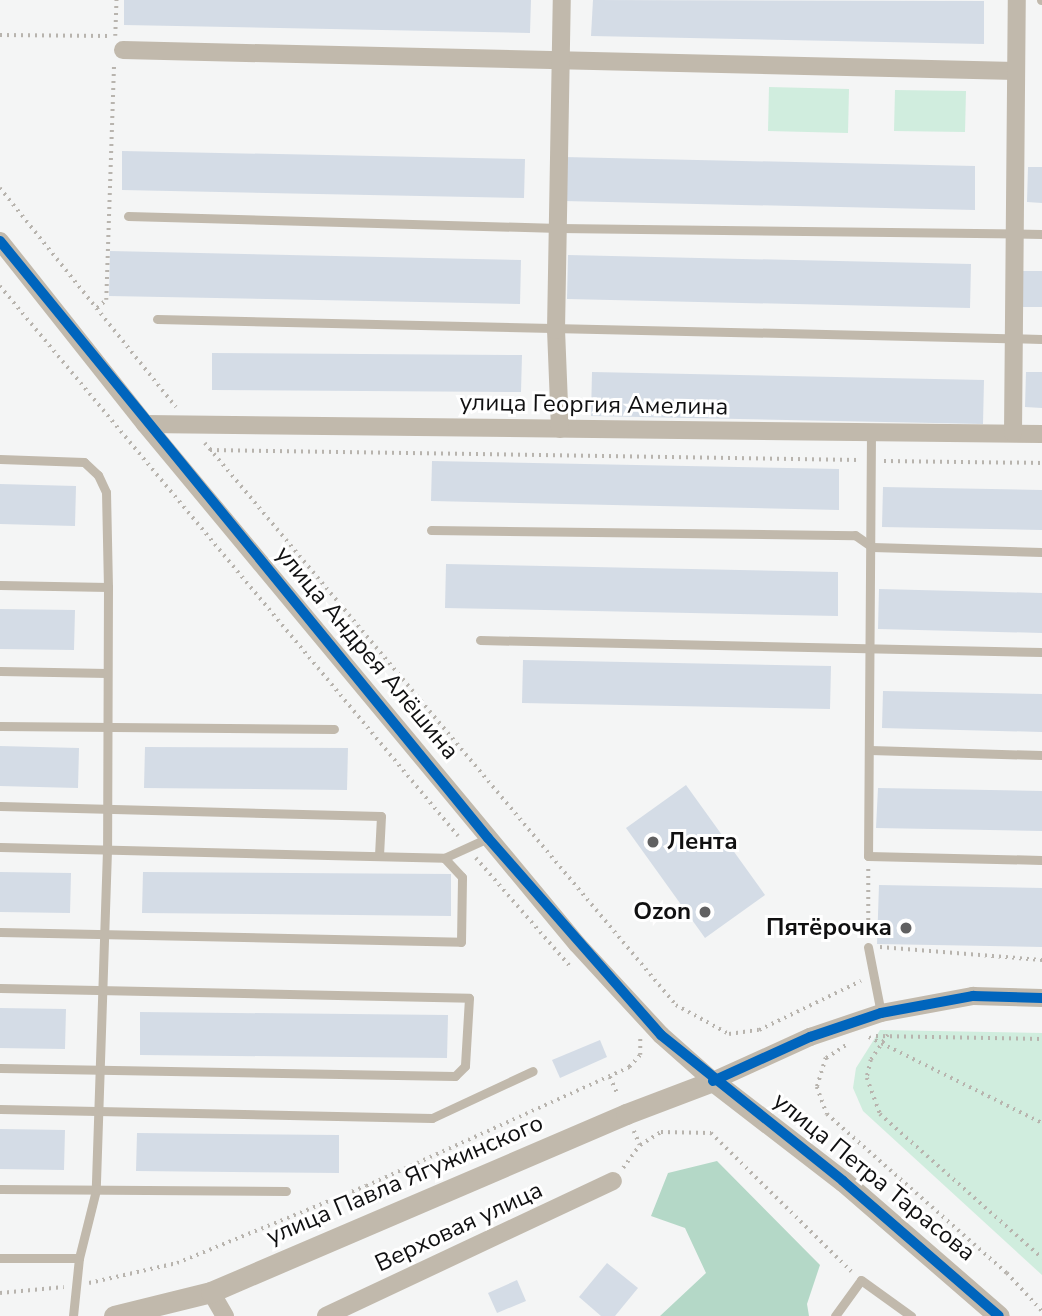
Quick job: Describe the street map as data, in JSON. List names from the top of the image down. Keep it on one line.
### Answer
{"streets":{"street":["улица Георгия Амелина","улица Андрея Алёшина","улица Петра Тарасова","улица Павла Ягужинского","Верховая улица"]},"crossings":[["улица Георгия Амелина","улица Андрея Алёшина"],["улица Андрея Алёшина","улица Петра Тарасова"],["улица Андрея Алёшина","улица Павла Ягужинского"],["улица Петра Тарасова","улица Павла Ягужинского"]],"places":["Лента","Ozon","Пятёрочка"]}
